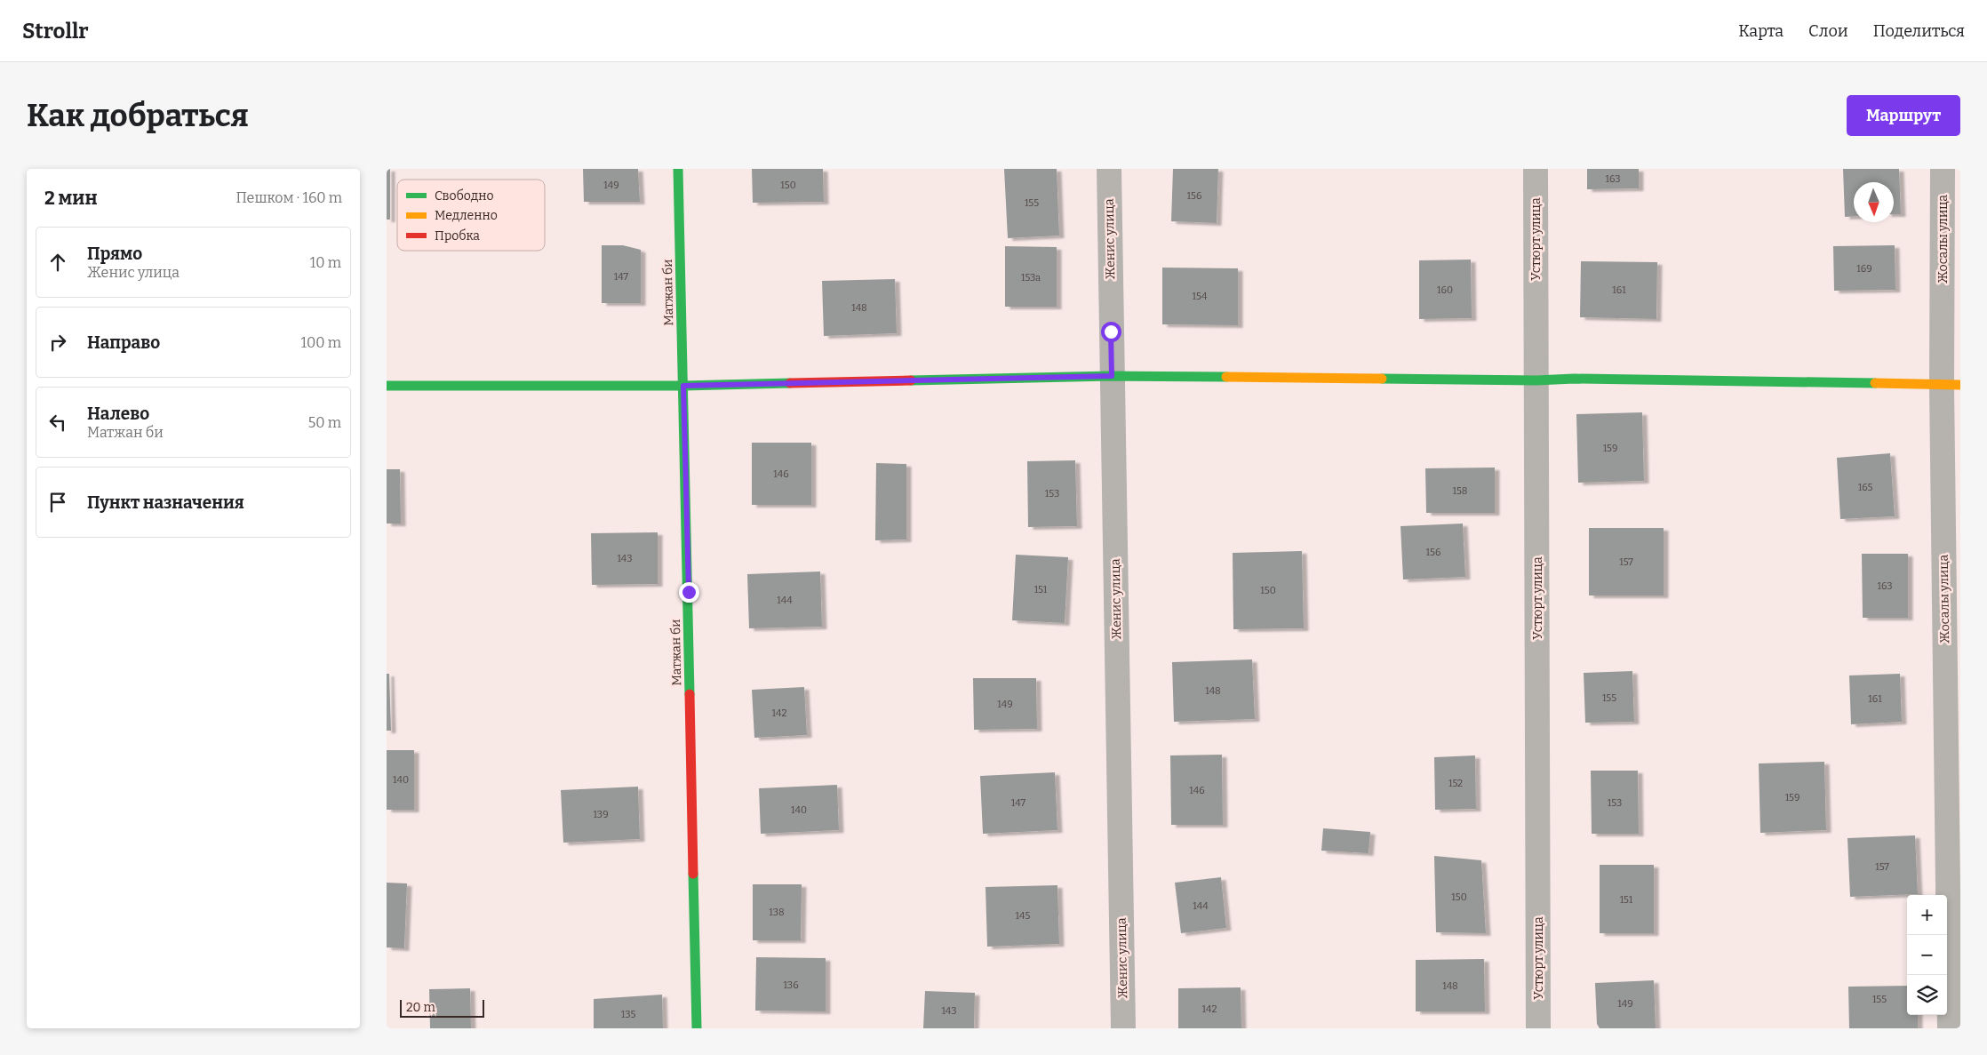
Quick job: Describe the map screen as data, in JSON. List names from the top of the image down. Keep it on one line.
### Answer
{"streets":{"street":["Женис улица","Устюрт улица","Жосалы улица","Матжан би"]},"house_numbers":["163","149","150","156","155","169","147","153а","160","161","154","148","159","146","165","158","153","156","143","157","163","151","150","144","148","155","161","149","142","140","152","146","159","147","153","140","139","157","150","151","144","138","145","136","148","155","149","142","143","135"],"legend":["Свободно","Медленно","Пробка"],"scale_bar":"20 m","north":"bottom","page":{"header":"Strollr","nav":["Карта","Слои","Поделиться"],"buttons":"Маршрут","title":"Как добраться","heading":["2 мин","Пешком · 160 m"],"list":[["Прямо","Женис улица","10 m"],["Направо","100 m"],["Налево","Матжан би","50 m"],"Пункт назначения"],"map_buttons":["+","−"],"scale":"20 m"}}
